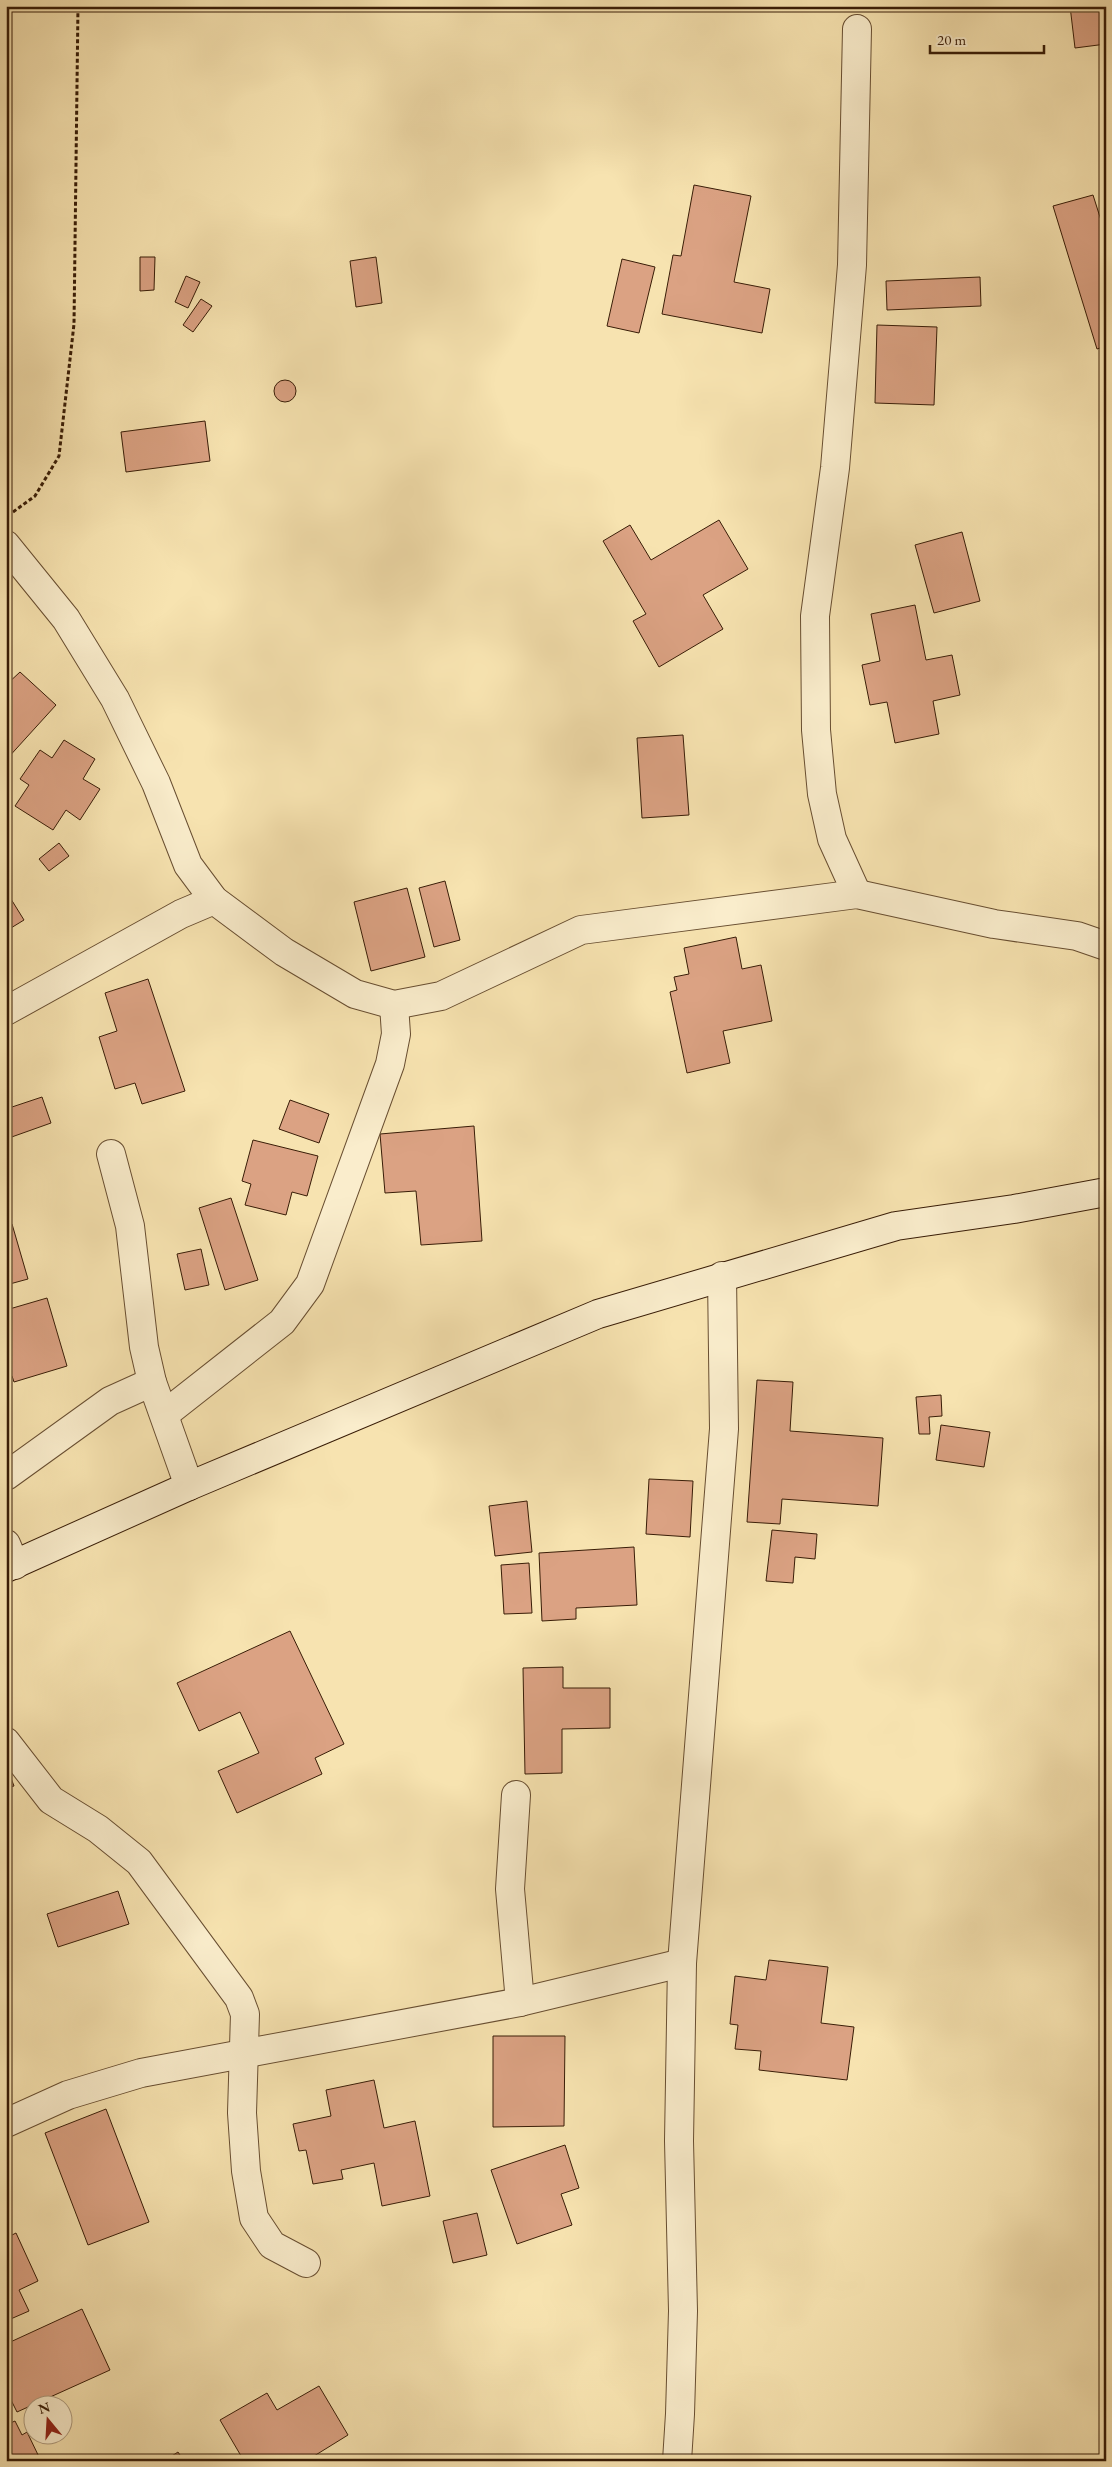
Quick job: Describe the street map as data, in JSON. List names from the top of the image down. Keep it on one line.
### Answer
{"scale_bar":"20 m","north":"top"}
